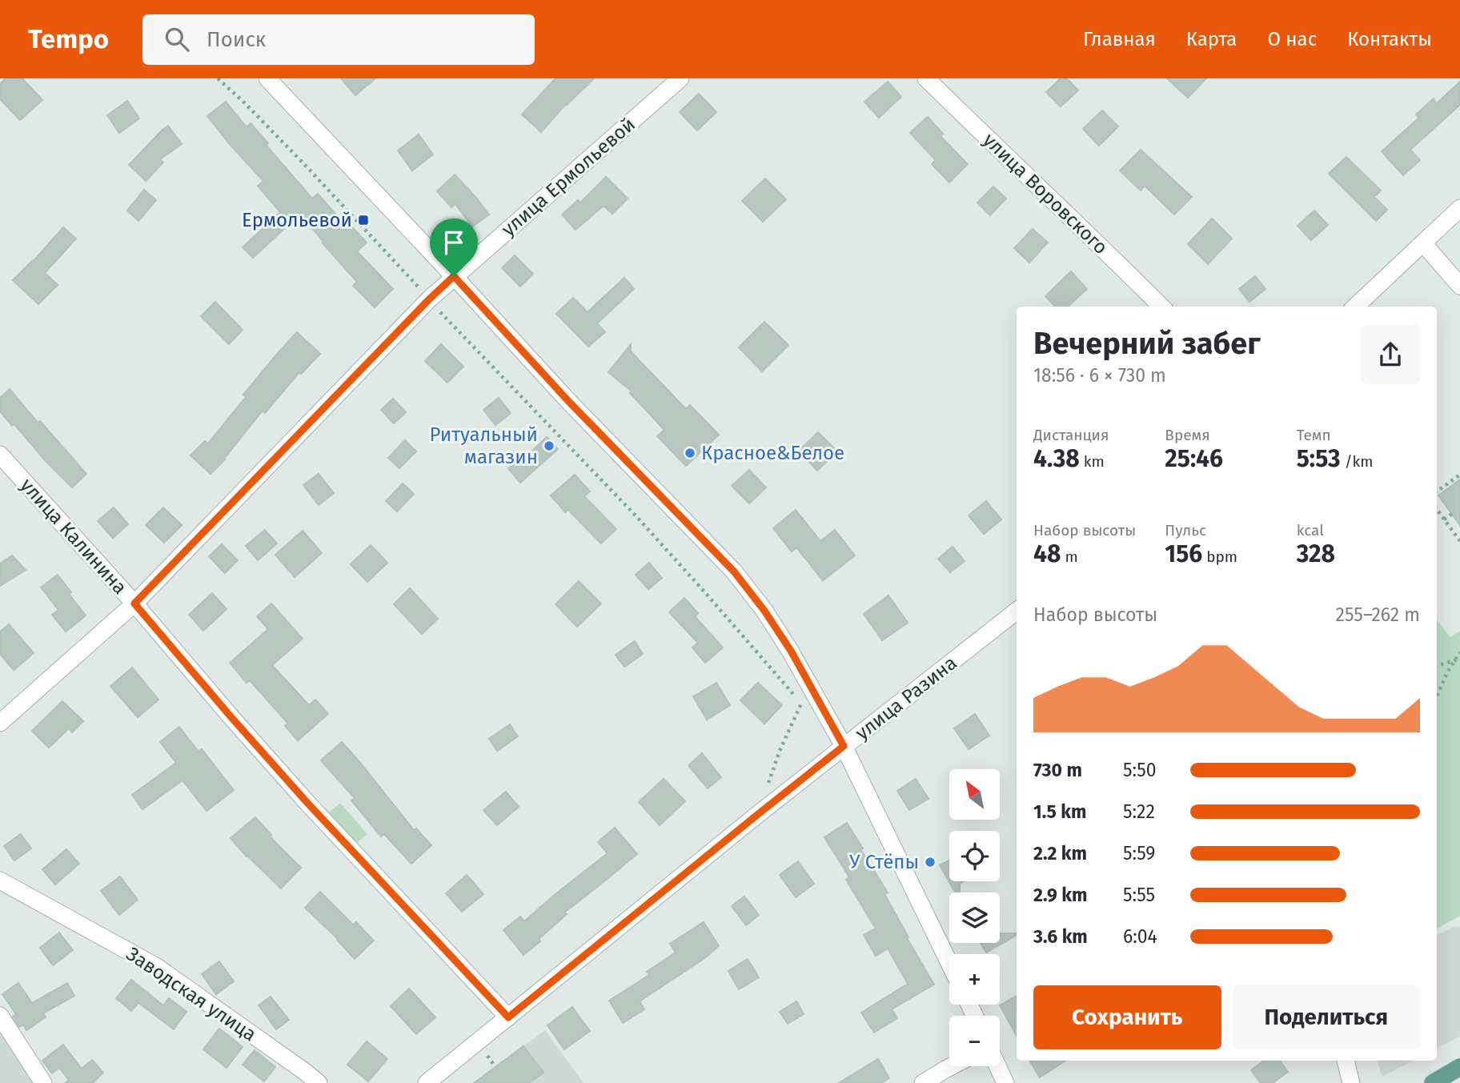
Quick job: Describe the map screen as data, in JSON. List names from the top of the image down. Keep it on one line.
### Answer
{"streets":{"street":["улица Ермольевой","улица Воровского","улица Калинина","улица Разина","Заводская улица"]},"crossings":[["улица Ермольевой","улица Калинина"],["улица Калинина","улица Разина"]],"places":{"transit":["Ермольевой"],"other":["Ритуальный магазин","Красное&Белое","У Стёпы"]},"north":"top left","page":{"header":"Tempo","search":"Поиск","nav":["Главная","Карта","О нас","Контакты"],"heading":["Вечерний забег","18:56 · 6 × 730 m"],"stats":[["Дистанция","4.38 km"],["Время","25:46"],["Темп","5:53 /km"],["Набор высоты","48 m"],["Пульс","156 bpm"],["kcal","328"]],"chart":["Набор высоты","255–262 m"],"list":[{"name":"730 m","note":"5:50"},{"name":"1.5 km","note":"5:22"},{"name":"2.2 km","note":"5:59"},{"name":"2.9 km","note":"5:55"},{"name":"3.6 km","note":"6:04"}],"map_buttons":["+","−"],"buttons":["Сохранить","Поделиться"]}}
